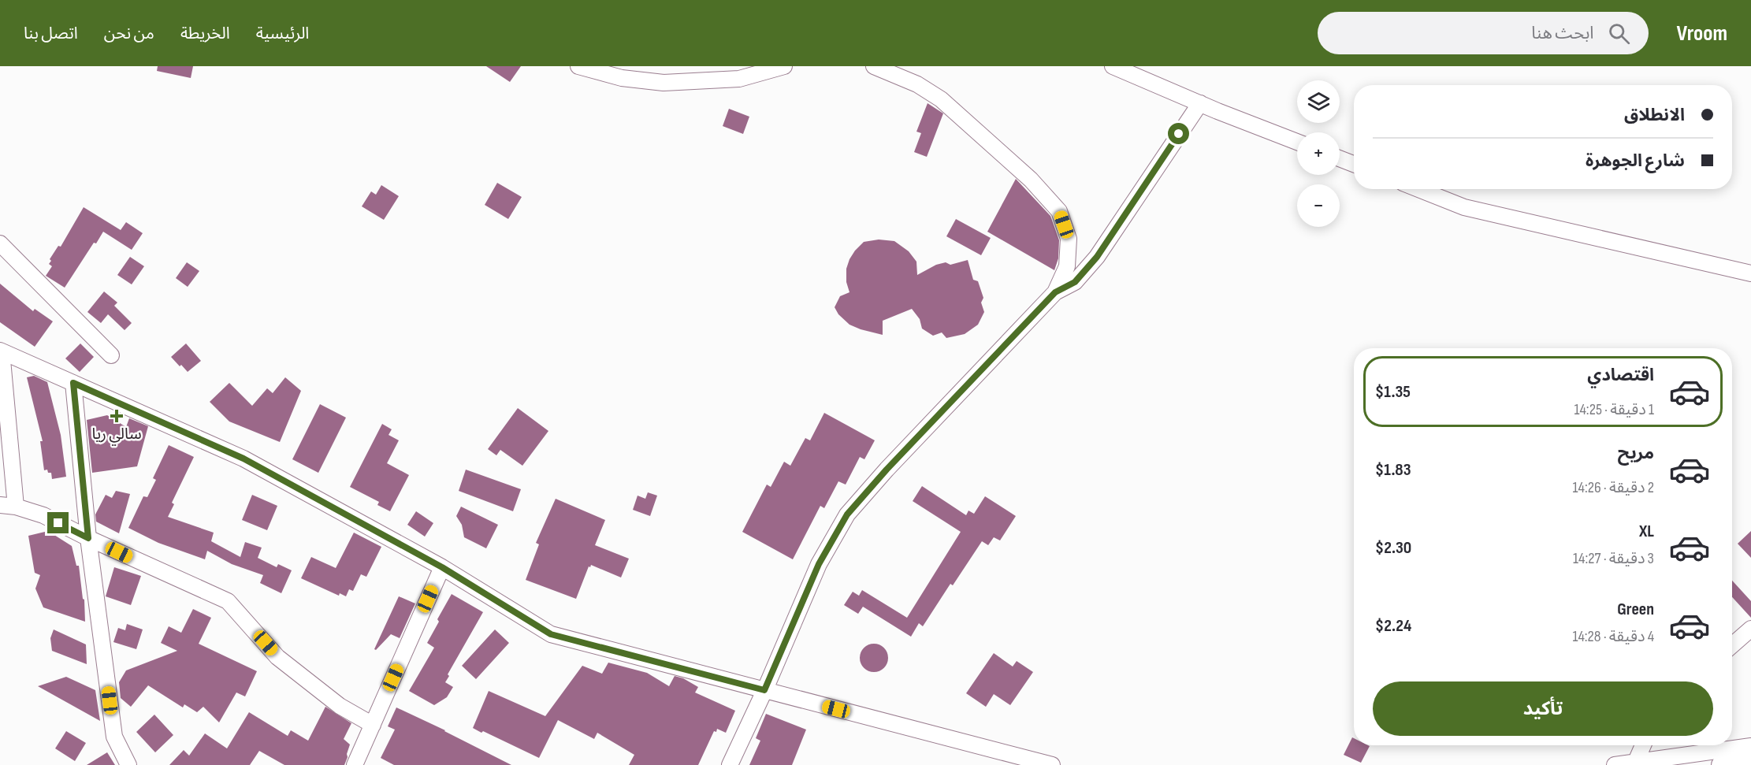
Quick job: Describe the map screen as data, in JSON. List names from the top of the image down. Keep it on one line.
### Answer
{"places":{"health":["سالي ريا"]},"page":{"header":"Vroom","search":"ابحث هنا","nav":["الرئيسية","الخريطة","من نحن","اتصل بنا"],"map_buttons":["+","−"],"banner":["الانطلاق","شارع الجوهرة"],"list":[{"name":"اقتصادي","note":"1 دقيقة · 14:25","value":"$1.35"},{"name":"مريح","note":"2 دقيقة · 14:26","value":"$1.83"},{"name":"XL","note":"3 دقيقة · 14:27","value":"$2.30"},{"name":"Green","note":"4 دقيقة · 14:28","value":"$2.24"}],"buttons":"تأكيد"}}
